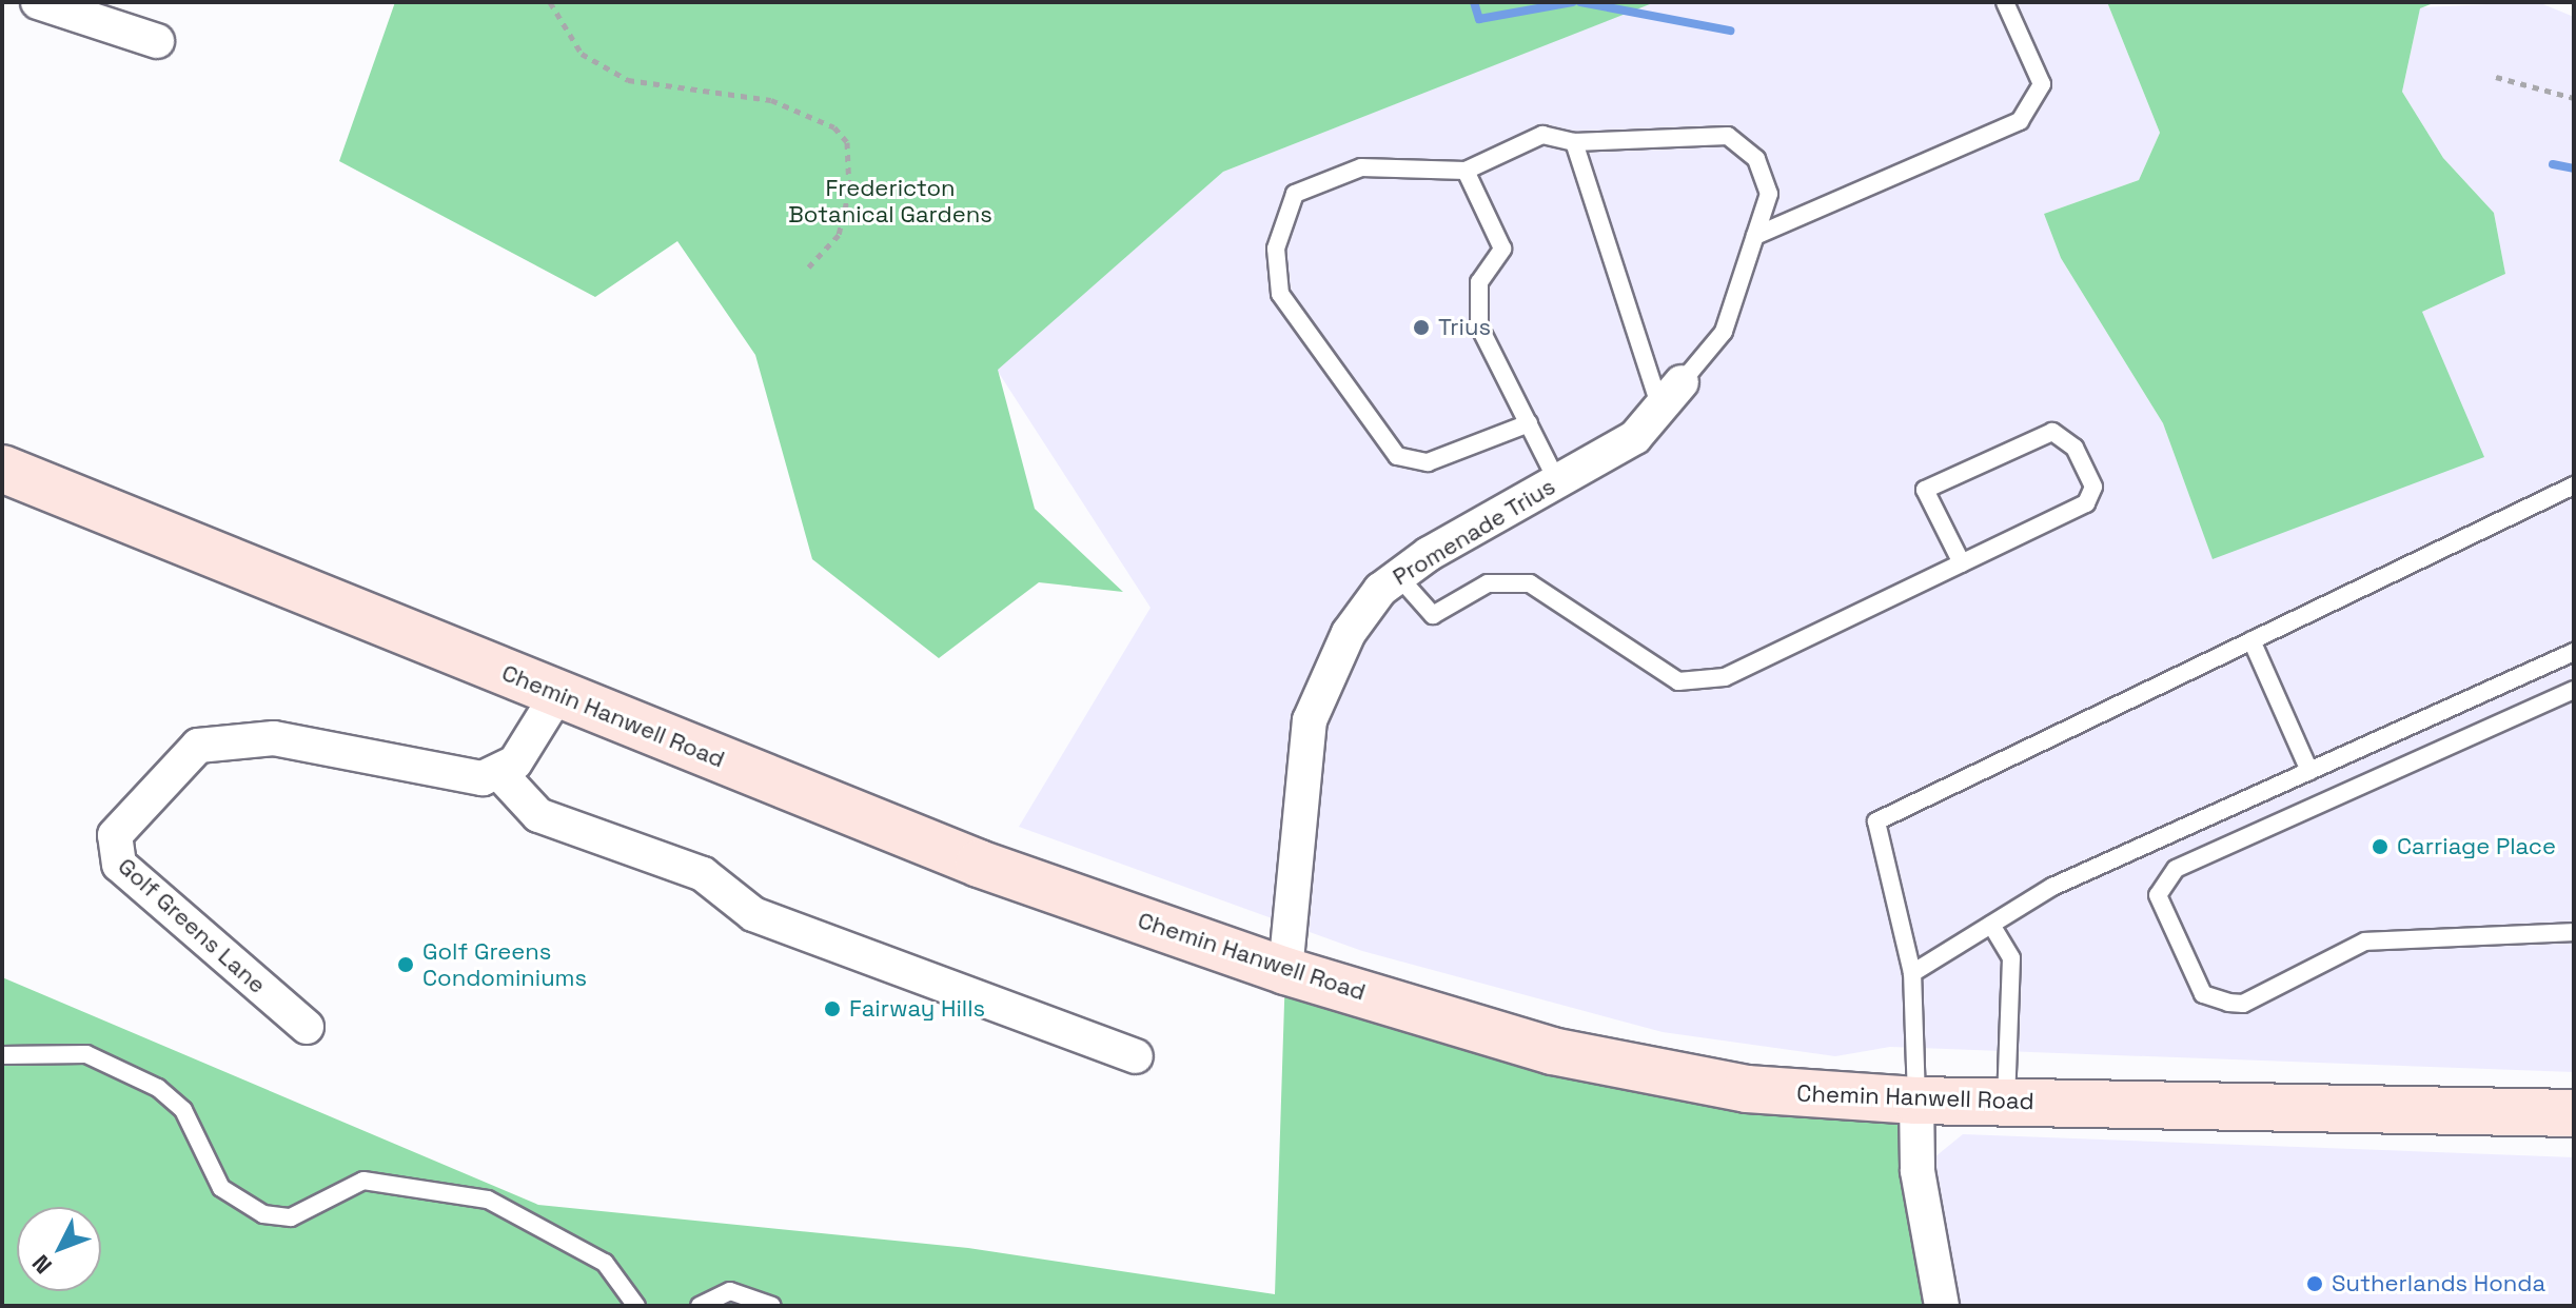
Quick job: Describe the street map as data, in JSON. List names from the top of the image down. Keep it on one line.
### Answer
{"streets":{"main road":["Chemin Hanwell Road"],"street":["Promenade Trius","Golf Greens Lane"]},"crossings":[["Promenade Trius","Chemin Hanwell Road"]],"parks":["Fredericton Botanical Gardens"],"places":["Trius","Carriage Place","Golf Greens Condominiums","Fairway Hills","Sutherlands Honda"],"north":"bottom left"}
